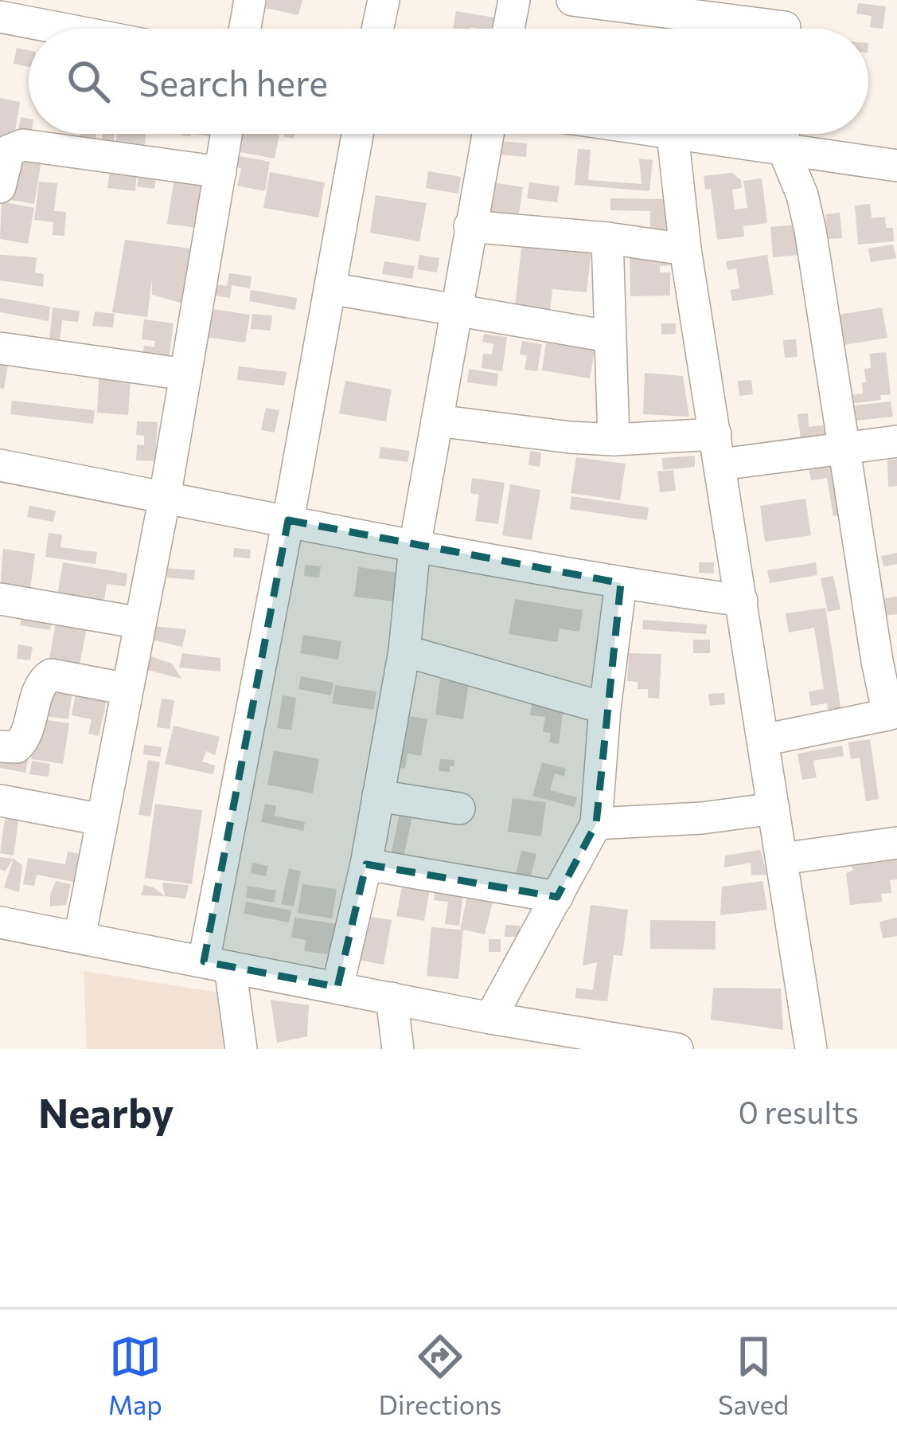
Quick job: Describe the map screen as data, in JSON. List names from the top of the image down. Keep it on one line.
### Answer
{"page":{"search":"Search here","heading":["Nearby","0 results"],"nav":["Map","Directions","Saved"]}}
